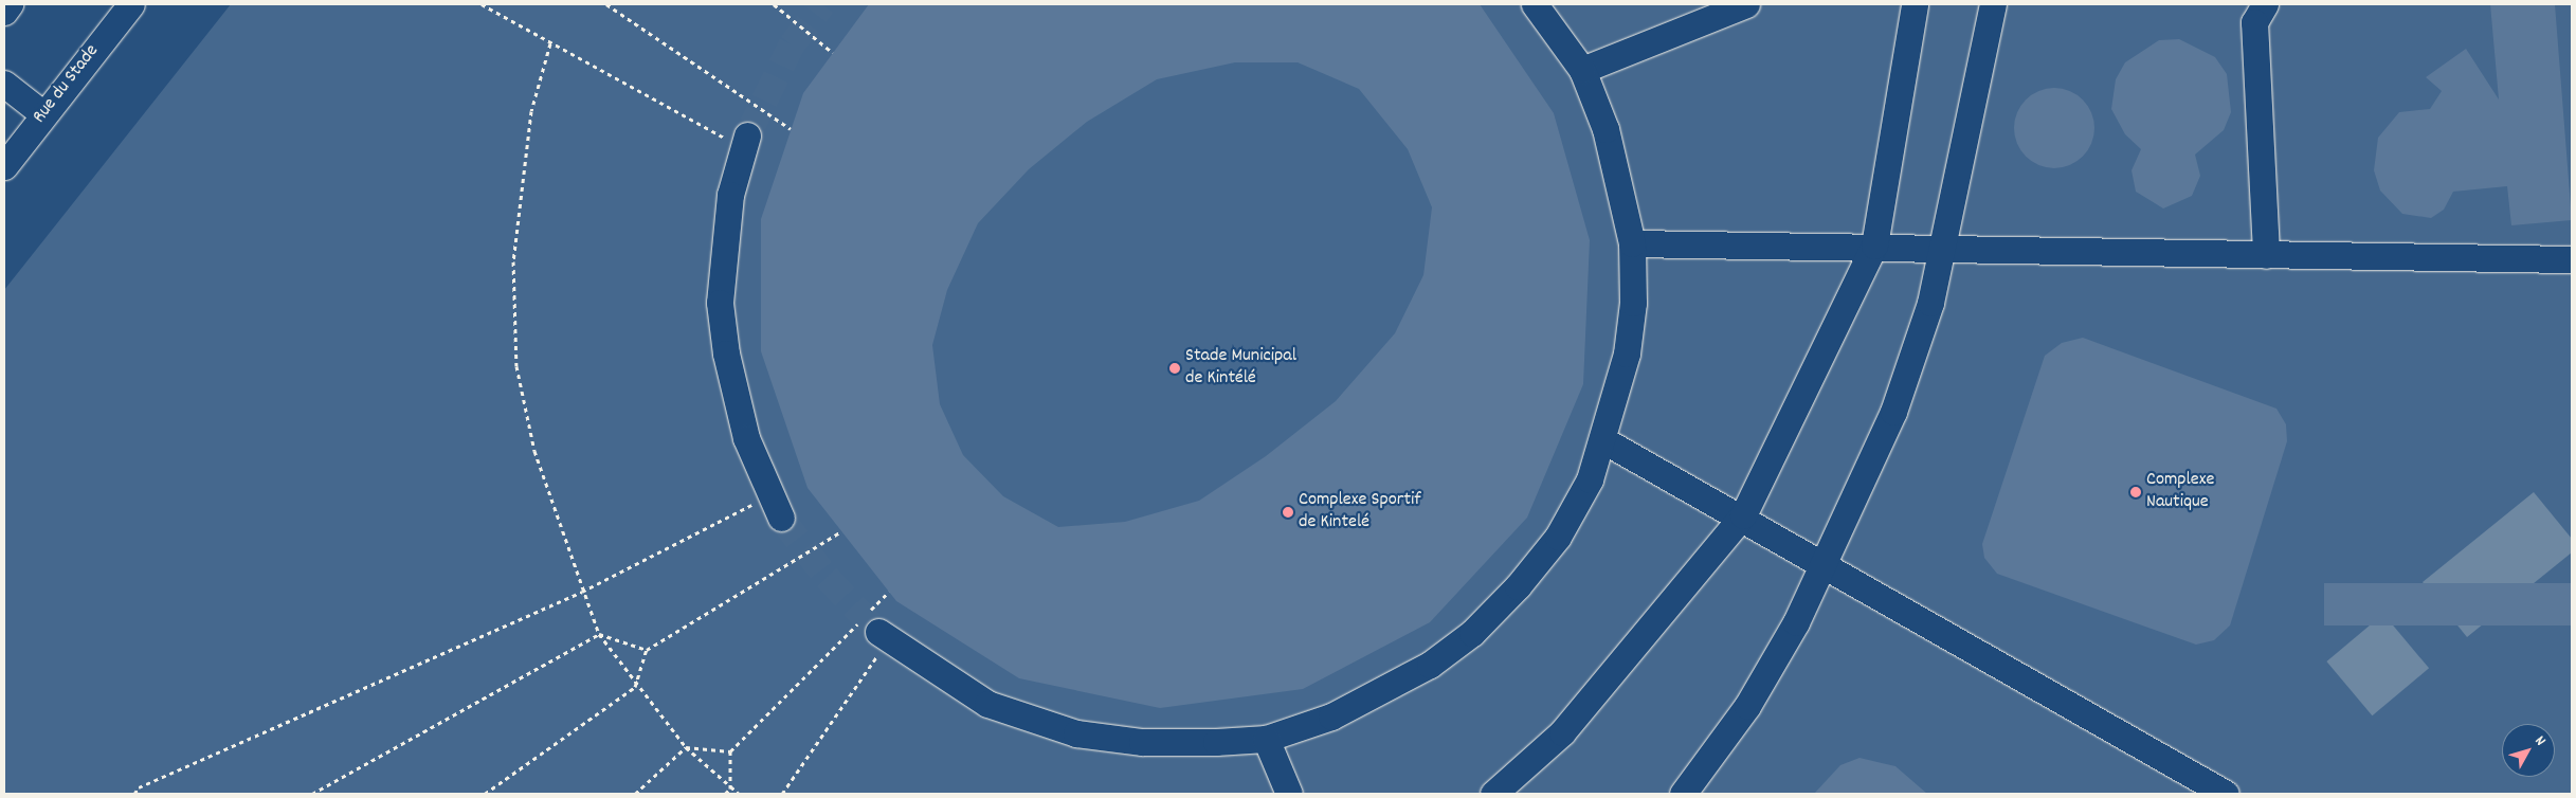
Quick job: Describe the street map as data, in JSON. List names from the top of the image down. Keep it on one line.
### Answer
{"streets":{"street":["Rue du Stade"]},"places":["Stade Municipal de Kintélé","Complexe Nautique","Complexe Sportif de Kintelé"],"north":"top right"}
